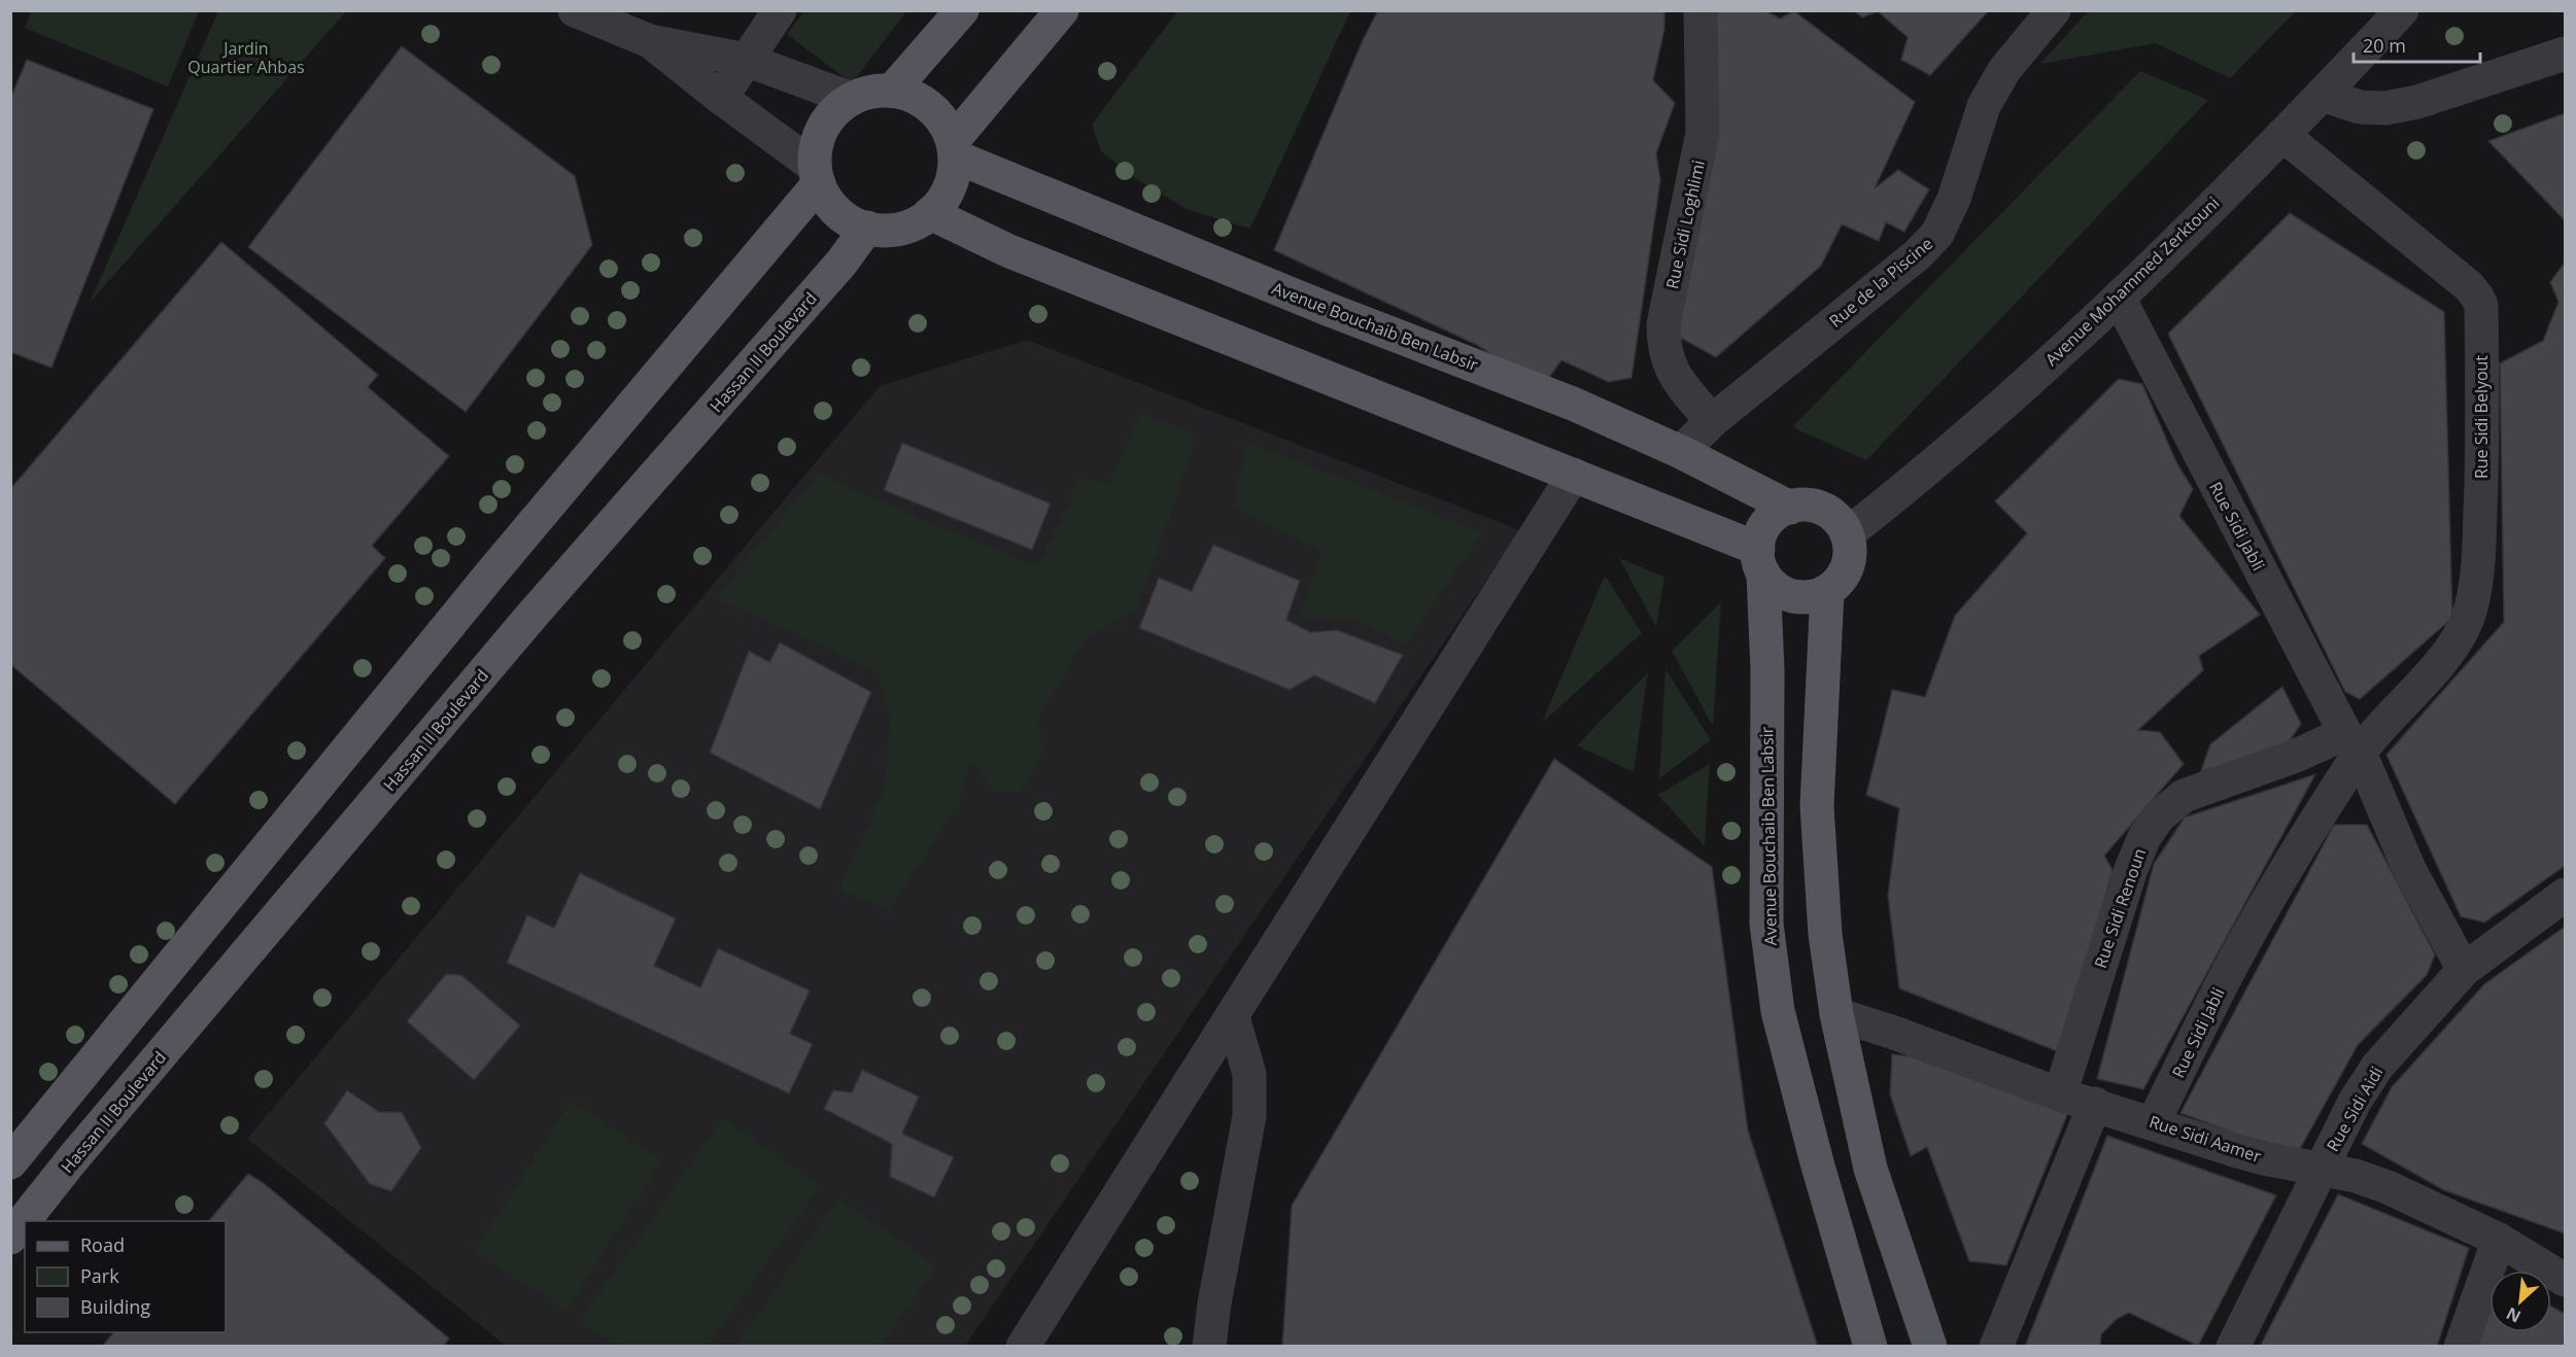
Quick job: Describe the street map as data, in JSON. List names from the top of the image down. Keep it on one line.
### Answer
{"streets":{"main road":["Avenue Bouchaib Ben Labsir","Hassan II Boulevard"],"street":["Rue Sidi Loghlimi","Avenue Mohammed Zerktouni","Rue de la Piscine","Rue Sidi Belyout","Rue Sidi Jabli","Rue Sidi Renoun","Rue Sidi Aidi","Rue Sidi Aamer"]},"crossings":[["Rue Sidi Loghlimi","Rue de la Piscine"],["Avenue Mohammed Zerktouni","Avenue Bouchaib Ben Labsir"],["Avenue Mohammed Zerktouni","Rue Sidi Belyout"],["Avenue Mohammed Zerktouni","Rue Sidi Jabli"],["Rue de la Piscine","Avenue Bouchaib Ben Labsir"],["Avenue Bouchaib Ben Labsir","Hassan II Boulevard"],["Rue Sidi Belyout","Rue Sidi Jabli"],["Rue Sidi Belyout","Rue Sidi Renoun"],["Rue Sidi Jabli","Rue Sidi Renoun"],["Rue Sidi Jabli","Rue Sidi Aidi"],["Rue Sidi Jabli","Rue Sidi Aamer"],["Rue Sidi Renoun","Rue Sidi Aamer"],["Rue Sidi Aidi","Rue Sidi Aamer"]],"parks":["Jardin Quartier Ahbas"],"legend":["Road","Park","Building"],"scale_bar":"20 m","north":"bottom left"}
